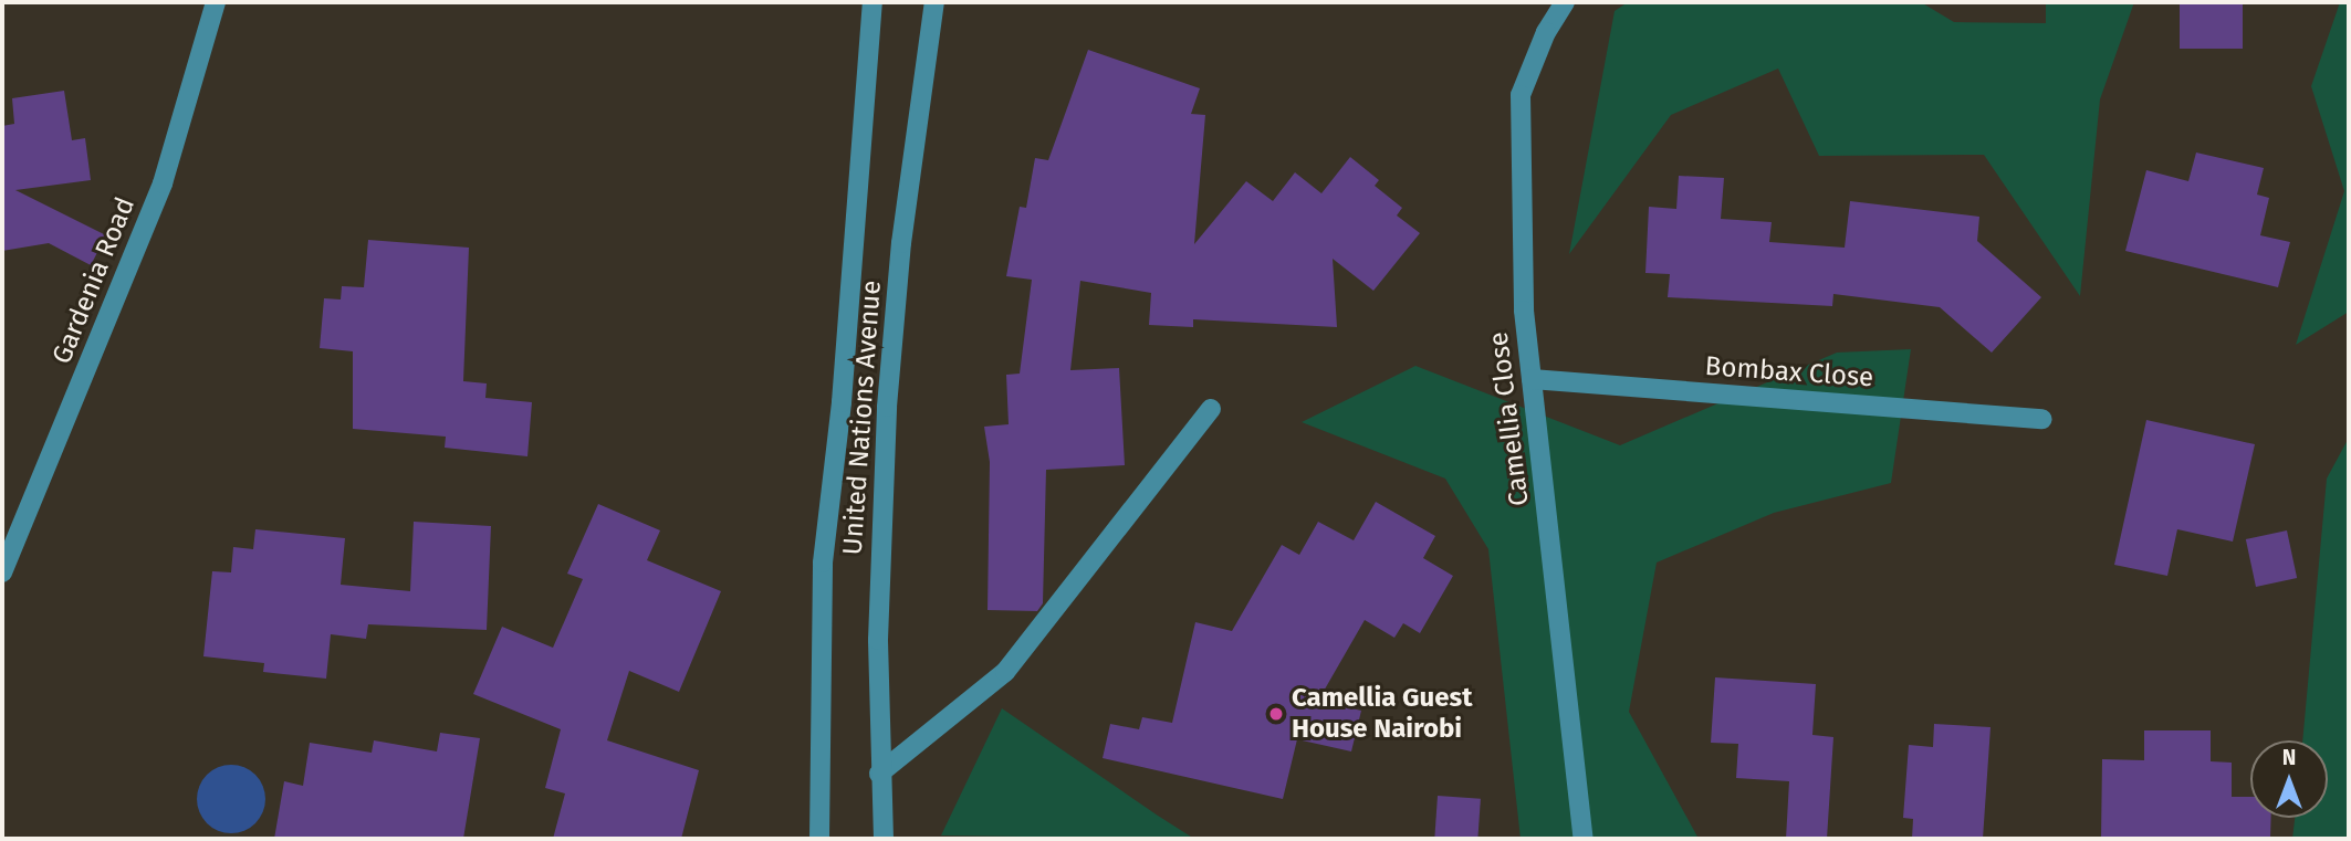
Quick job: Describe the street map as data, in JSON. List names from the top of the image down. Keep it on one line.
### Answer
{"streets":{"street":["Gardenia Road","Bombax Close","United Nations Avenue","Camellia Close"]},"crossings":[["Bombax Close","Camellia Close"]],"places":["Camellia Guest House Nairobi"],"north":"top"}
